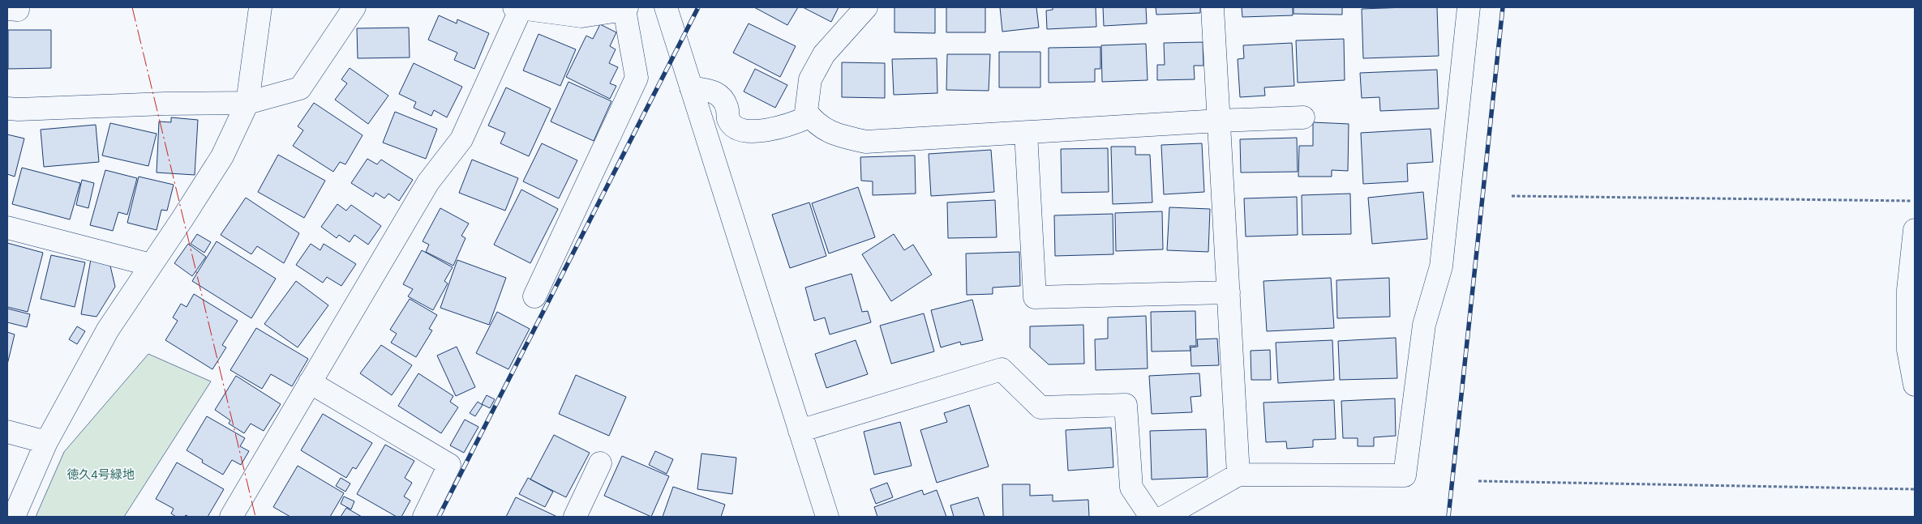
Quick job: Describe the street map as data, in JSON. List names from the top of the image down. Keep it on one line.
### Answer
{"parks":["徳久4号緑地"]}
